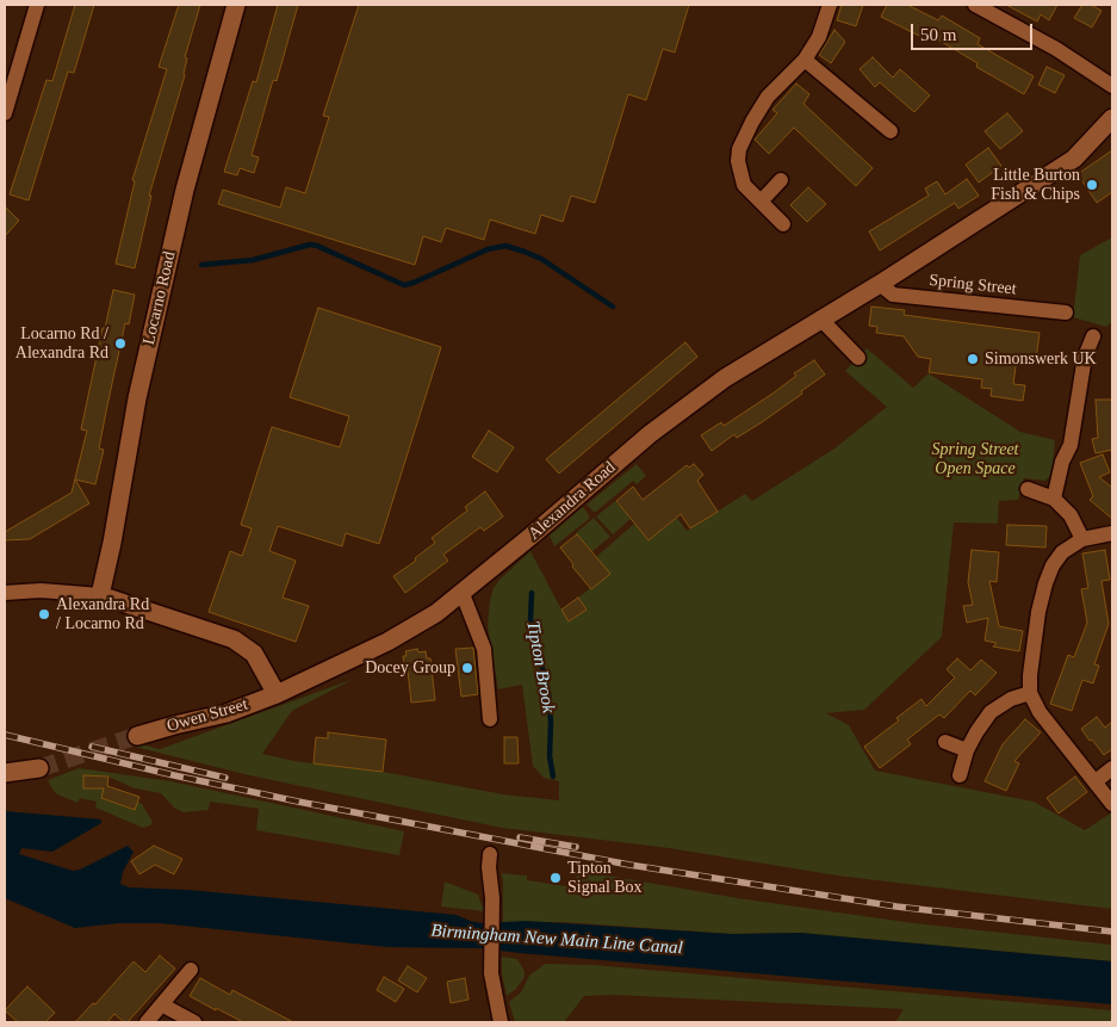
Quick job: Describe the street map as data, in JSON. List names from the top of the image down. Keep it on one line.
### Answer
{"streets":{"main road":["Locarno Road","Alexandra Road","Owen Street"],"street":["Spring Street"]},"crossings":[["Spring Street","Alexandra Road"],["Alexandra Road","Owen Street"]],"water":["Tipton Brook","Birmingham New Main Line Canal"],"parks":["Spring Street Open Space"],"places":["Little Burton Fish & Chips","Locarno Rd / Alexandra Rd","Simonswerk UK","Alexandra Rd / Locarno Rd","Docey Group","Tipton Signal Box"],"scale_bar":"50 m"}
